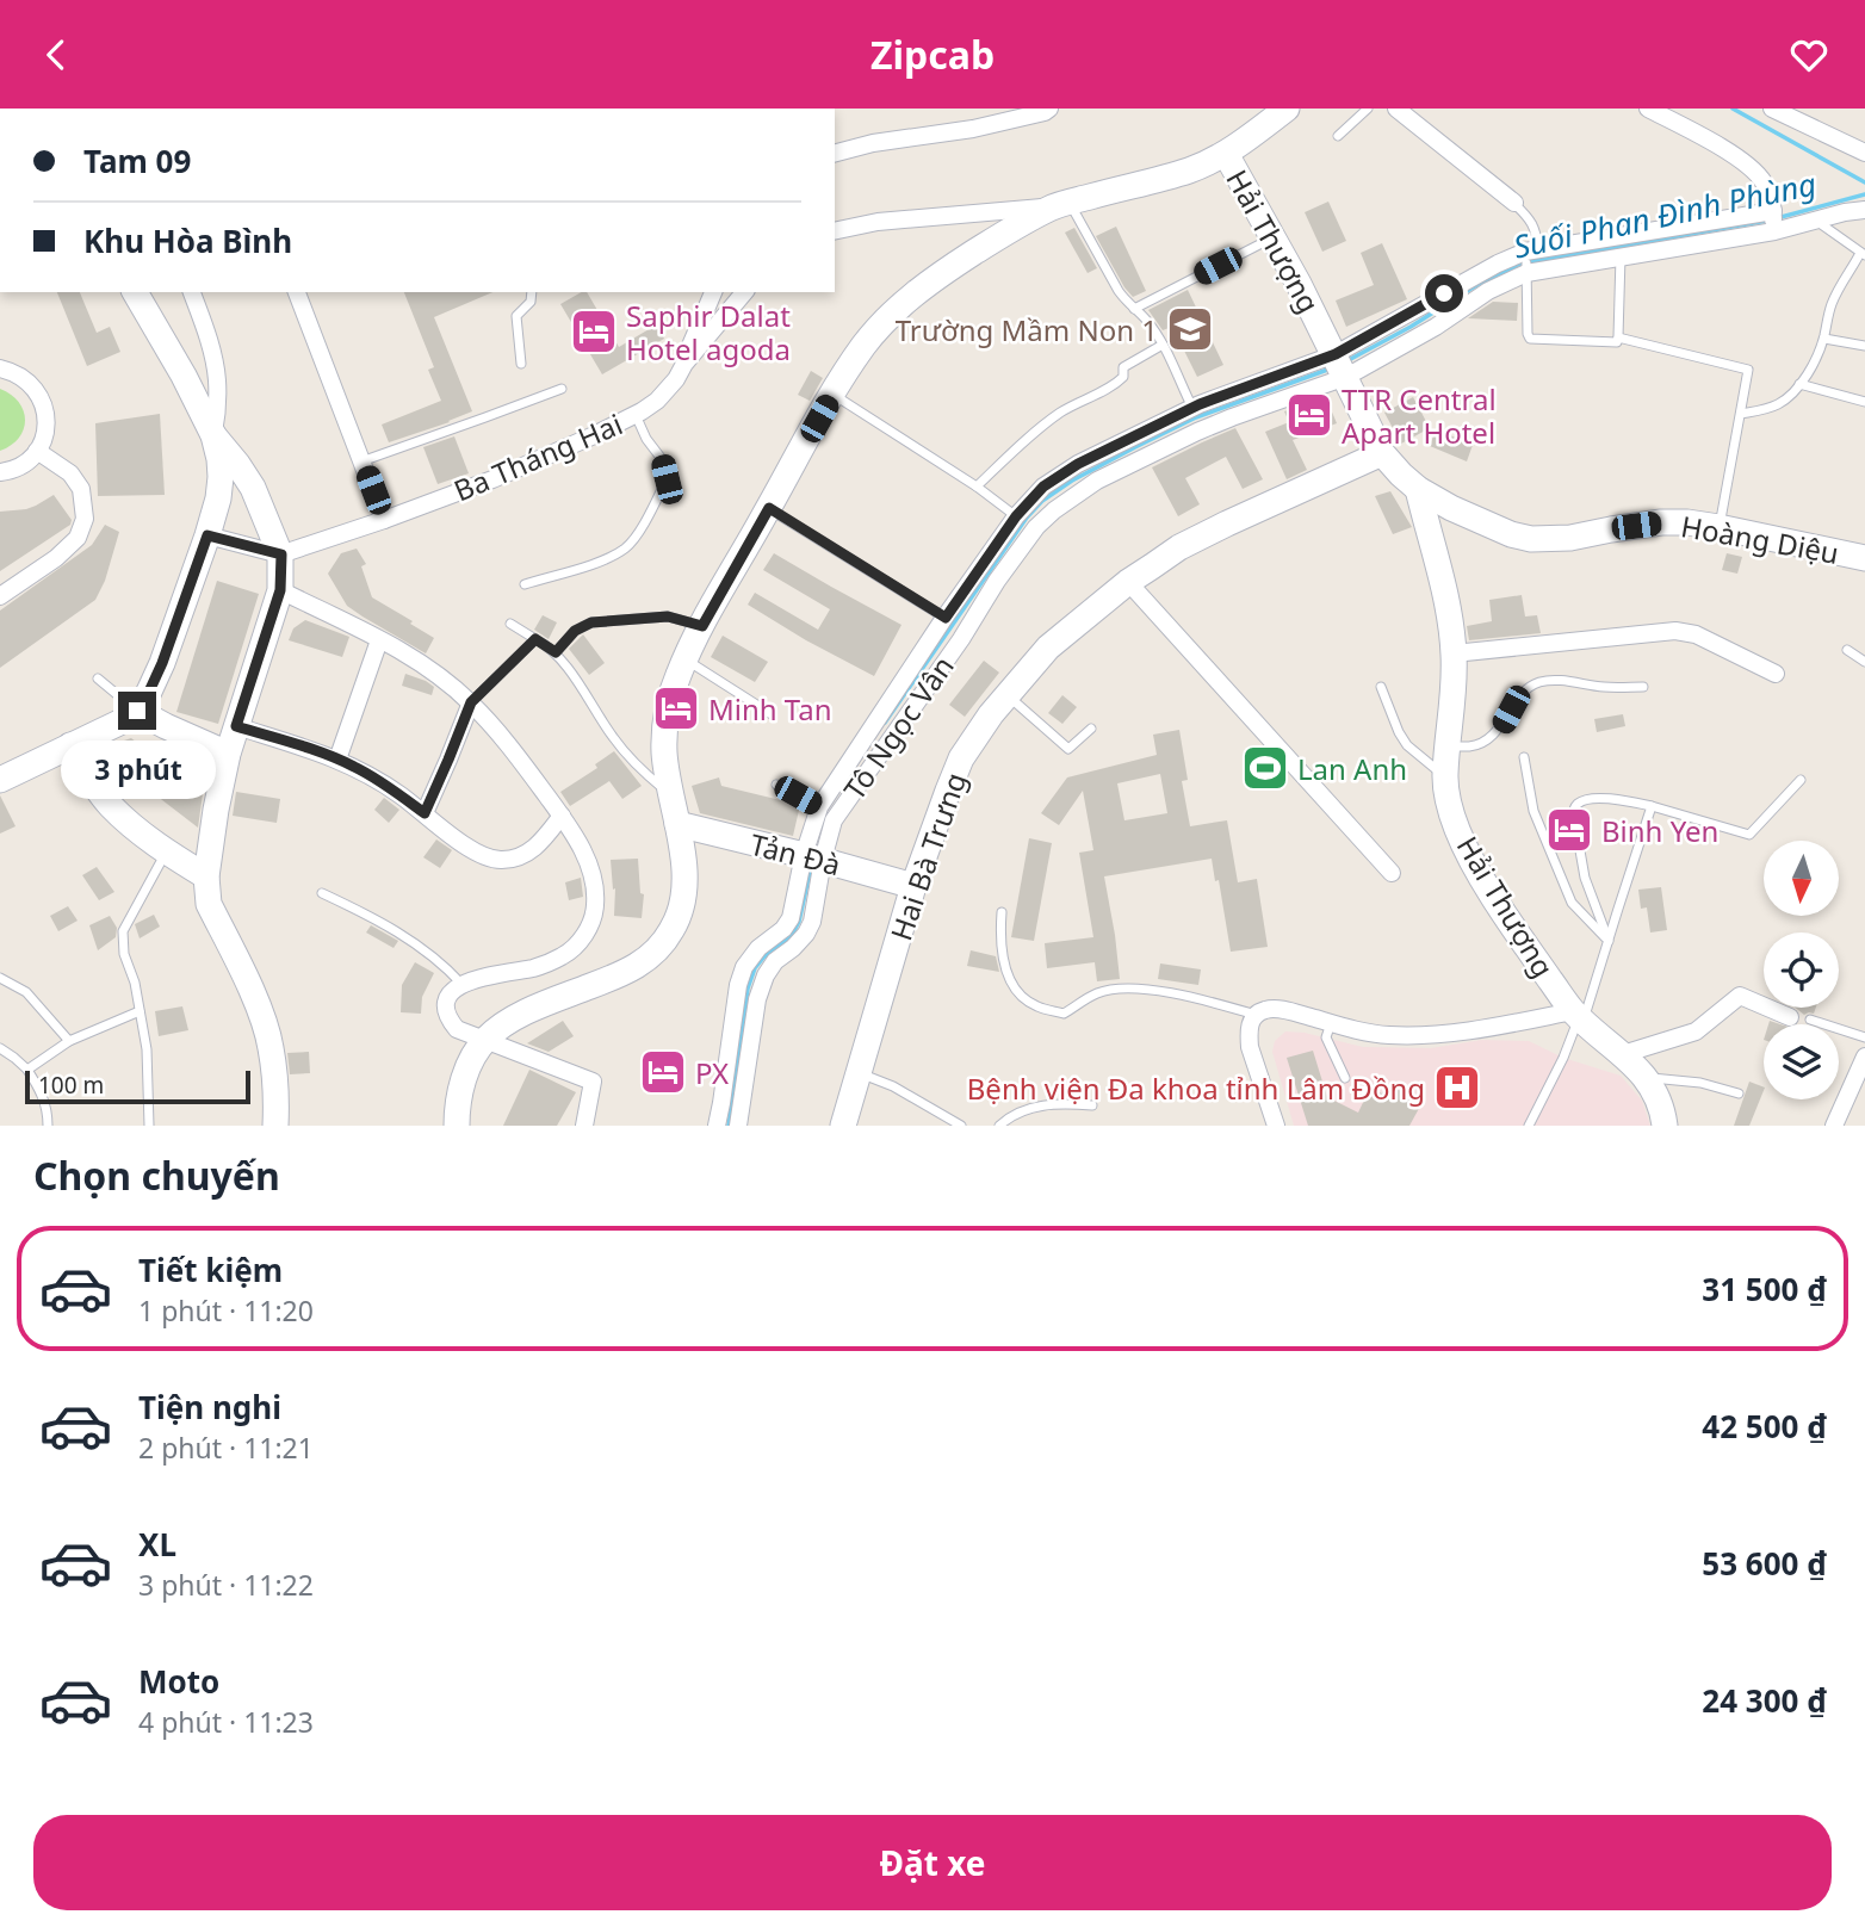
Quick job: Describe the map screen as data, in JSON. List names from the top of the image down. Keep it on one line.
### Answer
{"streets":{"street":["Hải Thượng","Ba Tháng Hai","Hoàng Diệu","Tô Ngọc Vân","Tản Đà","Hai Bà Trưng"]},"crossings":[["Hải Thượng","Hoàng Diệu"],["Hải Thượng","Tô Ngọc Vân"],["Hải Thượng","Hai Bà Trưng"],["Tô Ngọc Vân","Tản Đà"],["Tản Đà","Hai Bà Trưng"]],"water":["Suối Phan Đình Phùng"],"places":{"school or university":["Trường Mầm Non 1"],"hotel":["Saphir Dalat Hotel agoda","TTR Central Apart Hotel","Minh Tan","Binh Yen","PX"],"sports":["Lan Anh"],"hospital":["Bệnh viện Đa khoa tỉnh Lâm Đồng"]},"scale_bar":"100 m","north":"bottom","page":{"header":"Zipcab","banner":["Tam 09","Khu Hòa Bình"],"bubble":"3 phút","scale":"100 m","heading":"Chọn chuyến","list":[{"name":"Tiết kiệm","note":"1 phút · 11:20","value":"31 500 ₫"},{"name":"Tiện nghi","note":"2 phút · 11:21","value":"42 500 ₫"},{"name":"XL","note":"3 phút · 11:22","value":"53 600 ₫"},{"name":"Moto","note":"4 phút · 11:23","value":"24 300 ₫"}],"buttons":"Đặt xe"}}
